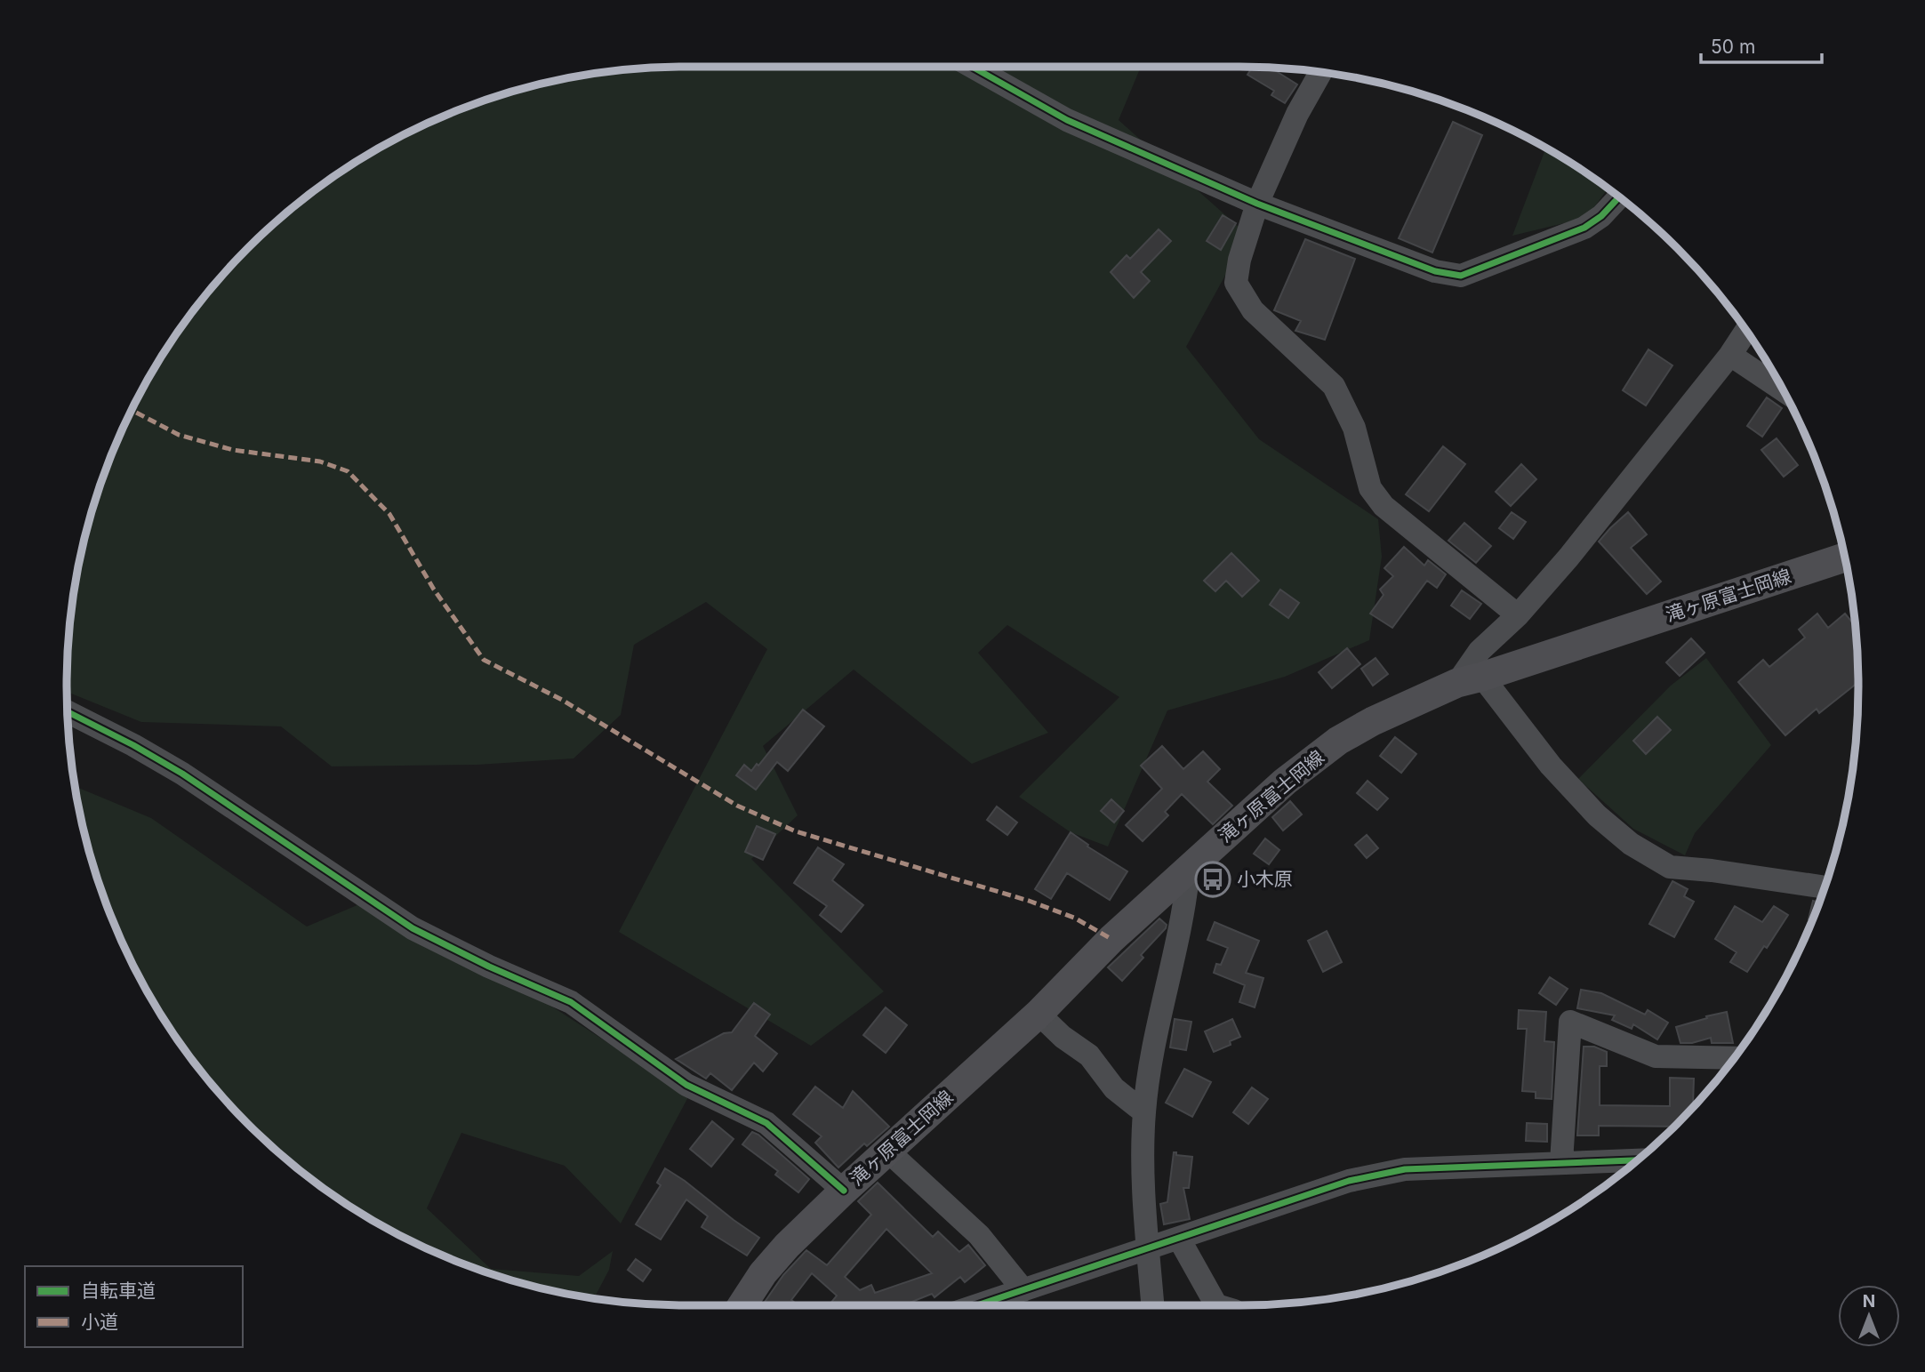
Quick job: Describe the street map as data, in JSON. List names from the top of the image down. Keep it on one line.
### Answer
{"streets":{"main road":["滝ヶ原富士岡線"]},"places":{"bus stop":["小木原"]},"legend":["自転車道","小道"],"scale_bar":"50 m","north":"top"}
